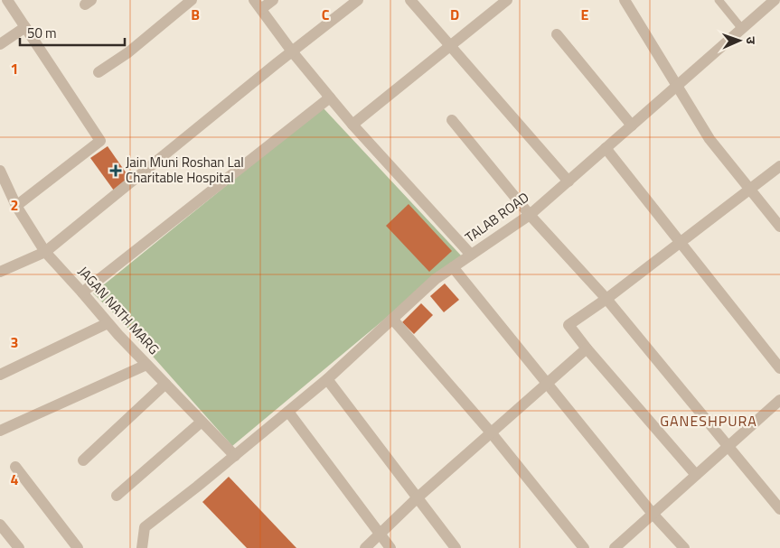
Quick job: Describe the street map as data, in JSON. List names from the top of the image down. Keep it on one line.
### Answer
{"streets":{"street":["TALAB ROAD","JAGAN NATH MARG"]},"crossings":[["TALAB ROAD","JAGAN NATH MARG"]],"districts":["GANESHPURA"],"places":{"health":["Jain Muni Roshan Lal Charitable Hospital"]},"scale_bar":"50 m","north":"right","grid":{"columns":["B","C","D","E"],"rows":["1","2","3","4"]}}
